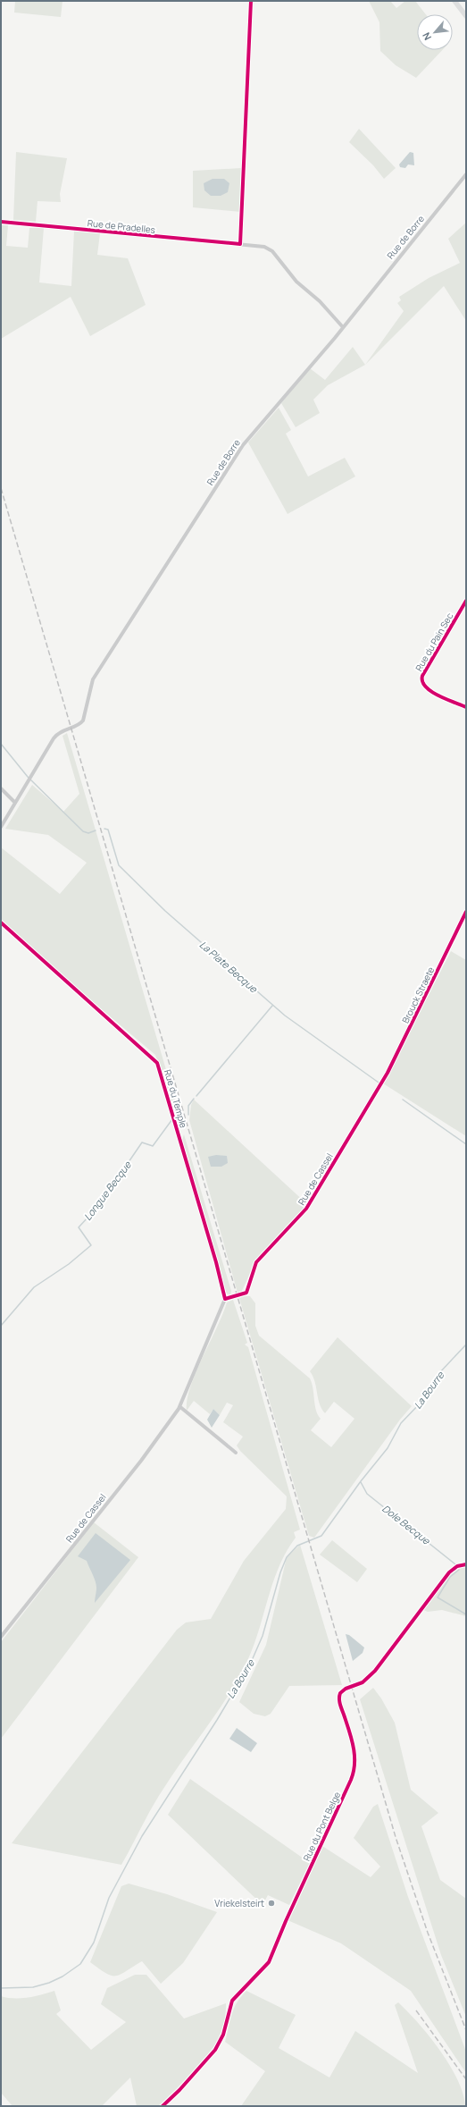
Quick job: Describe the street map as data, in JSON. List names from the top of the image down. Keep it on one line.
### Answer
{"streets":{"street":["Rue de Pradelles","Rue de Borre","Rue du Pain Sec","Brouck Straete","Rue du Temple","Rue de Cassel","Rue du Pont Belge"]},"crossings":[["Rue de Pradelles","Rue de Borre"],["Brouck Straete","Rue de Cassel"],["Rue du Temple","Rue de Cassel"]],"water":["La Plate Becque","Longue Becque","La Bourre","Dole Becque"],"places":["Vriekelsteirt"],"north":"bottom left"}
